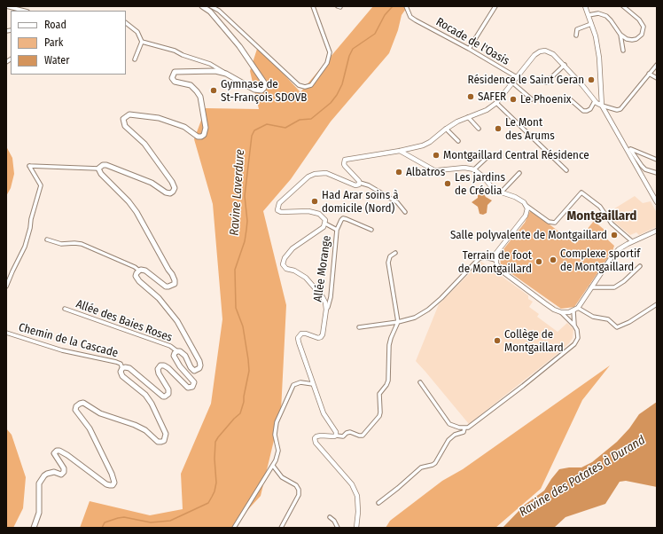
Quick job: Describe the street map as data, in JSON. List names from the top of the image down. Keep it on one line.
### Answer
{"streets":{"street":["Rocade de l'Oasis","Allée Morange","Allée des Baies Roses","Chemin de la Cascade"]},"districts":["Montgaillard"],"water":["Ravine Laverdure","Ravine des Patates à Durand"],"places":["Résidence le Saint Geran","Gymnase de St-François SDOVB","SAFER","Le Phoenix","Le Mont des Arums","Montgaillard Central Résidence","Albatros","Les jardins de Créolia","Had Arar soins à domicile (Nord)","Salle polyvalente de Montgaillard","Complexe sportif de Montgaillard","Terrain de foot de Montgaillard","Collège de Montgaillard"],"legend":["Road","Park","Water"]}
